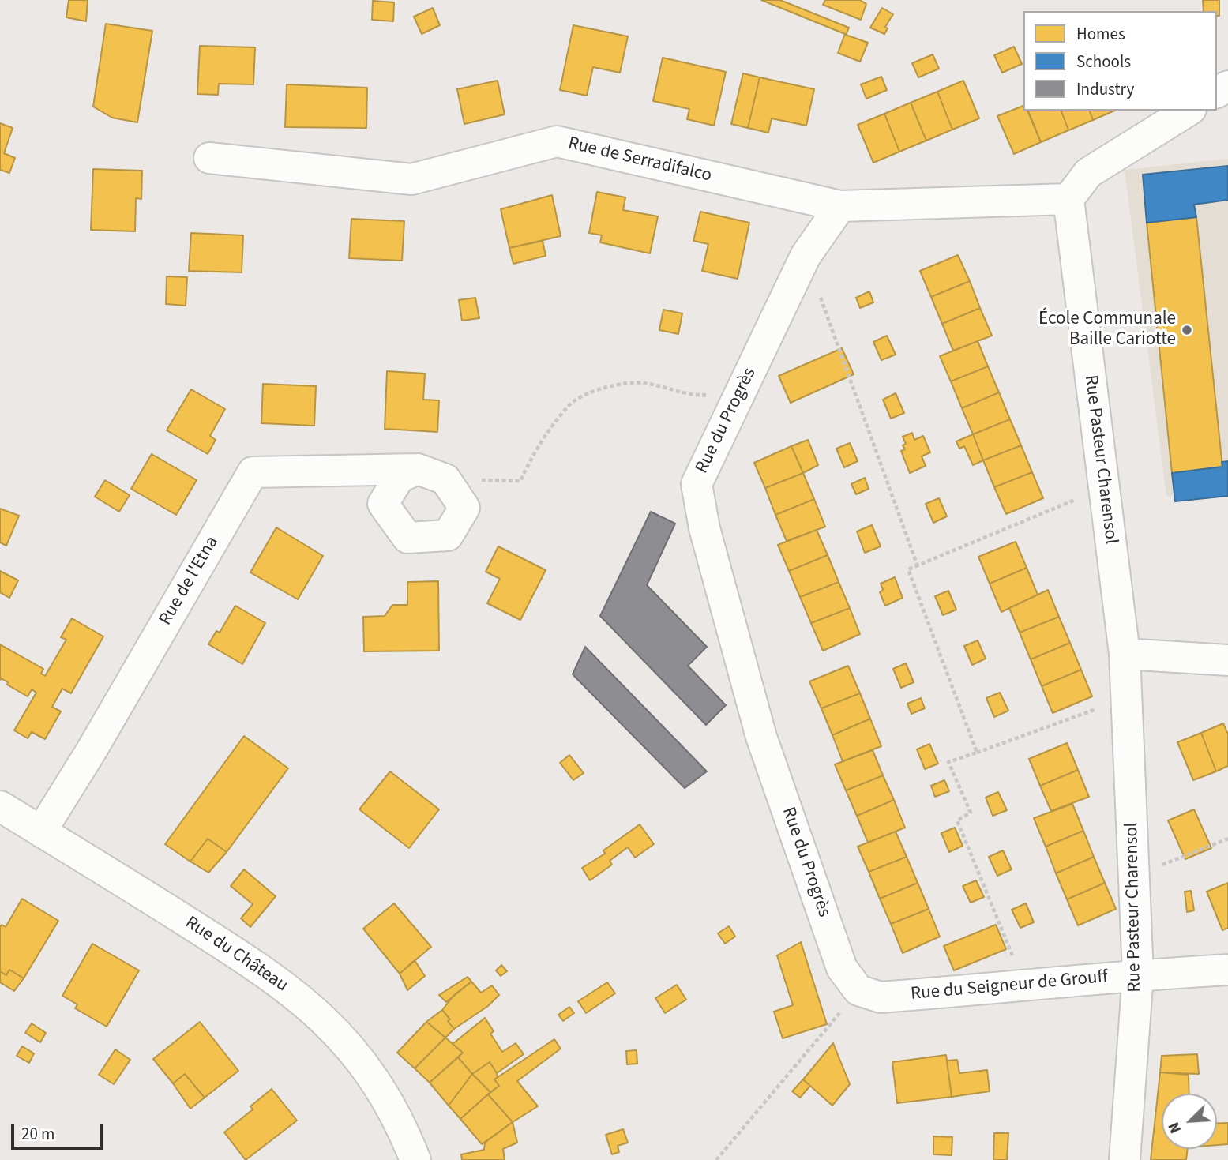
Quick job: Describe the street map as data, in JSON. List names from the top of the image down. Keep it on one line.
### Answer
{"streets":{"street":["Rue de Serradifalco","Rue du Progrès","Rue Pasteur Charensol","Rue de l'Etna","Rue du Château","Rue du Seigneur de Grouff"]},"crossings":[["Rue de Serradifalco","Rue du Progrès"],["Rue du Progrès","Rue du Seigneur de Grouff"],["Rue Pasteur Charensol","Rue du Seigneur de Grouff"],["Rue de l'Etna","Rue du Château"]],"places":["École Communale Baille Cariotte"],"legend":["Homes","Schools","Industry"],"scale_bar":"20 m","north":"bottom left"}
